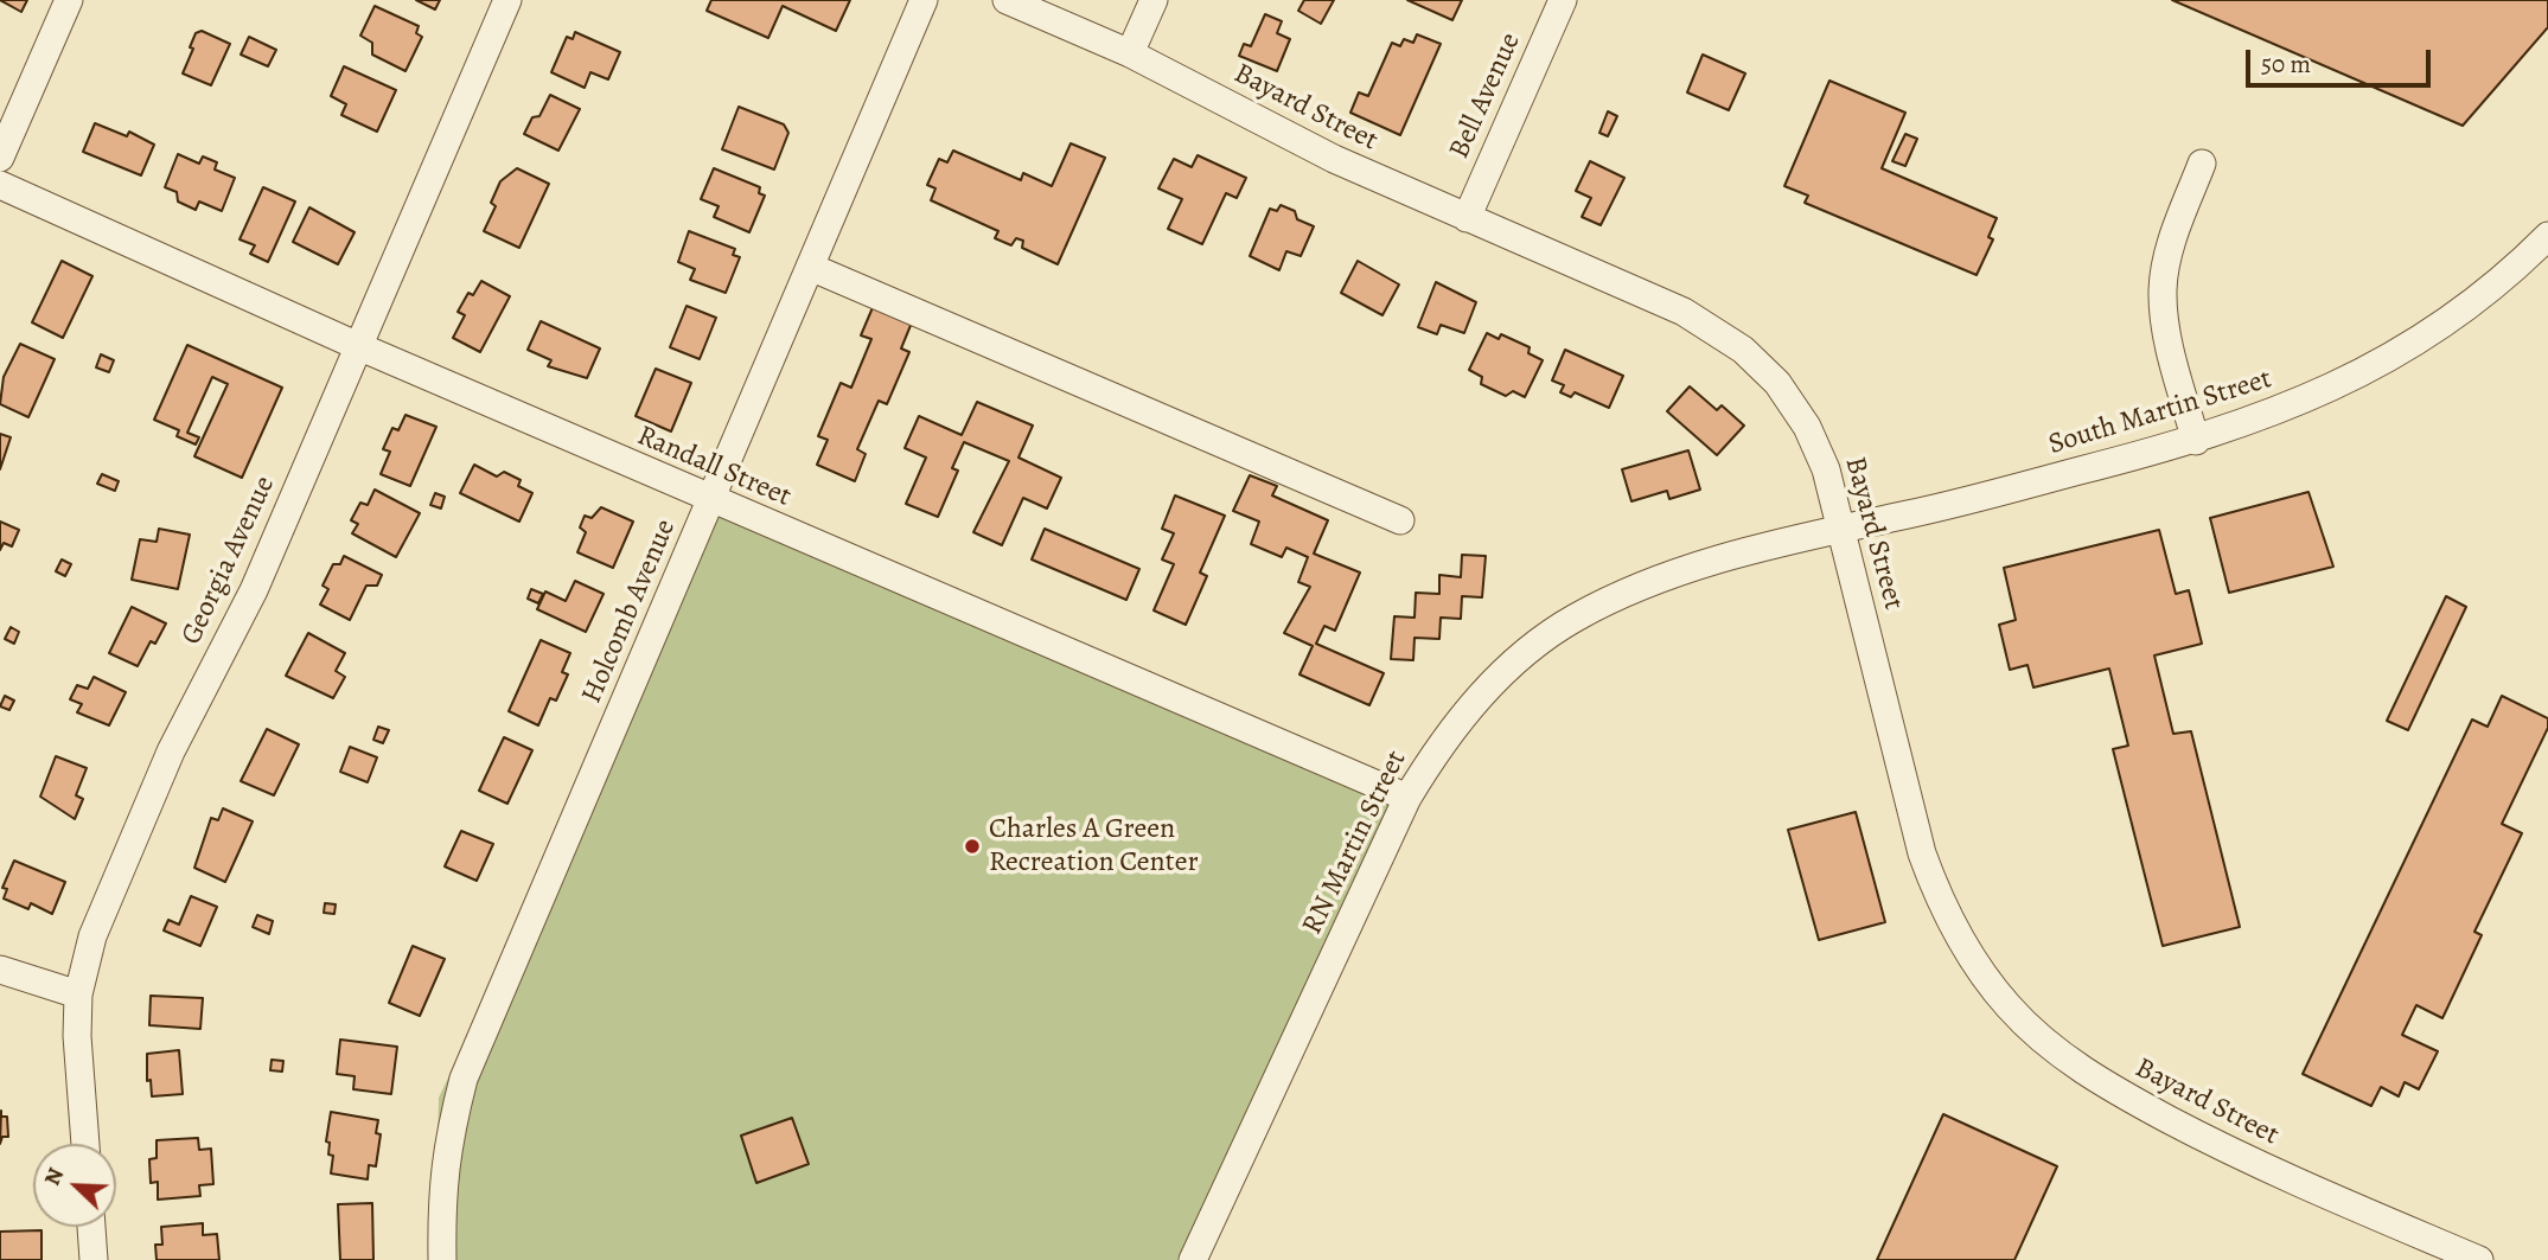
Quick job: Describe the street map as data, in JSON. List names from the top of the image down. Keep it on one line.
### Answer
{"streets":{"street":["Bell Avenue","Bayard Street","South Martin Street","Randall Street","Georgia Avenue","Holcomb Avenue","RN Martin Street"]},"crossings":[["Bell Avenue","Bayard Street"],["Bayard Street","South Martin Street"],["Bayard Street","RN Martin Street"],["South Martin Street","RN Martin Street"],["Randall Street","Georgia Avenue"],["Randall Street","Holcomb Avenue"],["Randall Street","RN Martin Street"]],"places":["Charles A Green Recreation Center"],"scale_bar":"50 m","north":"top left"}
